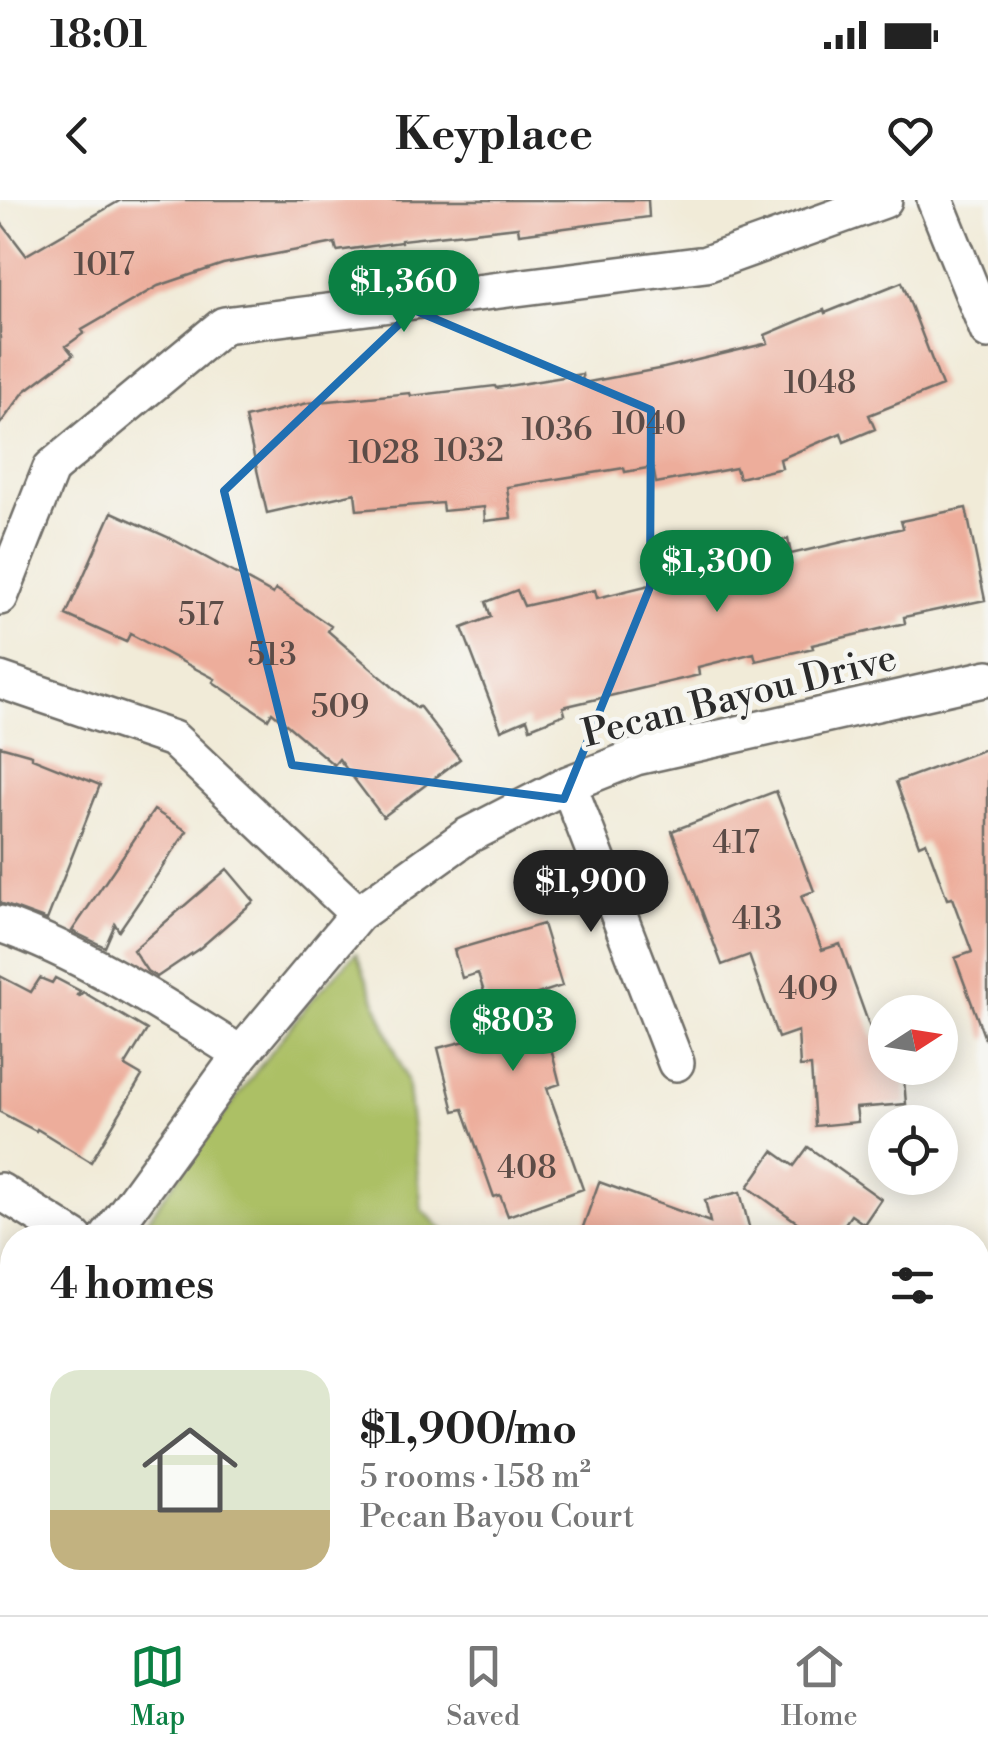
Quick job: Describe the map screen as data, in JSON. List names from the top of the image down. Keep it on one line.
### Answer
{"streets":{"street":["Pecan Bayou Drive"]},"house_numbers":["1017","1048","1040","1036","1032","1028","517","513","509","417","413","409","408"],"north":"right","page":{"status":"18:01","header":"Keyplace","price":["$1,360","$1,300","$1,900","$803"],"heading":"4 homes","list":[{"name":"$1,900/mo","note":"5 rooms · 158 m² · Pecan Bayou Court"}],"tabs":["Map","Saved","Home"]}}
